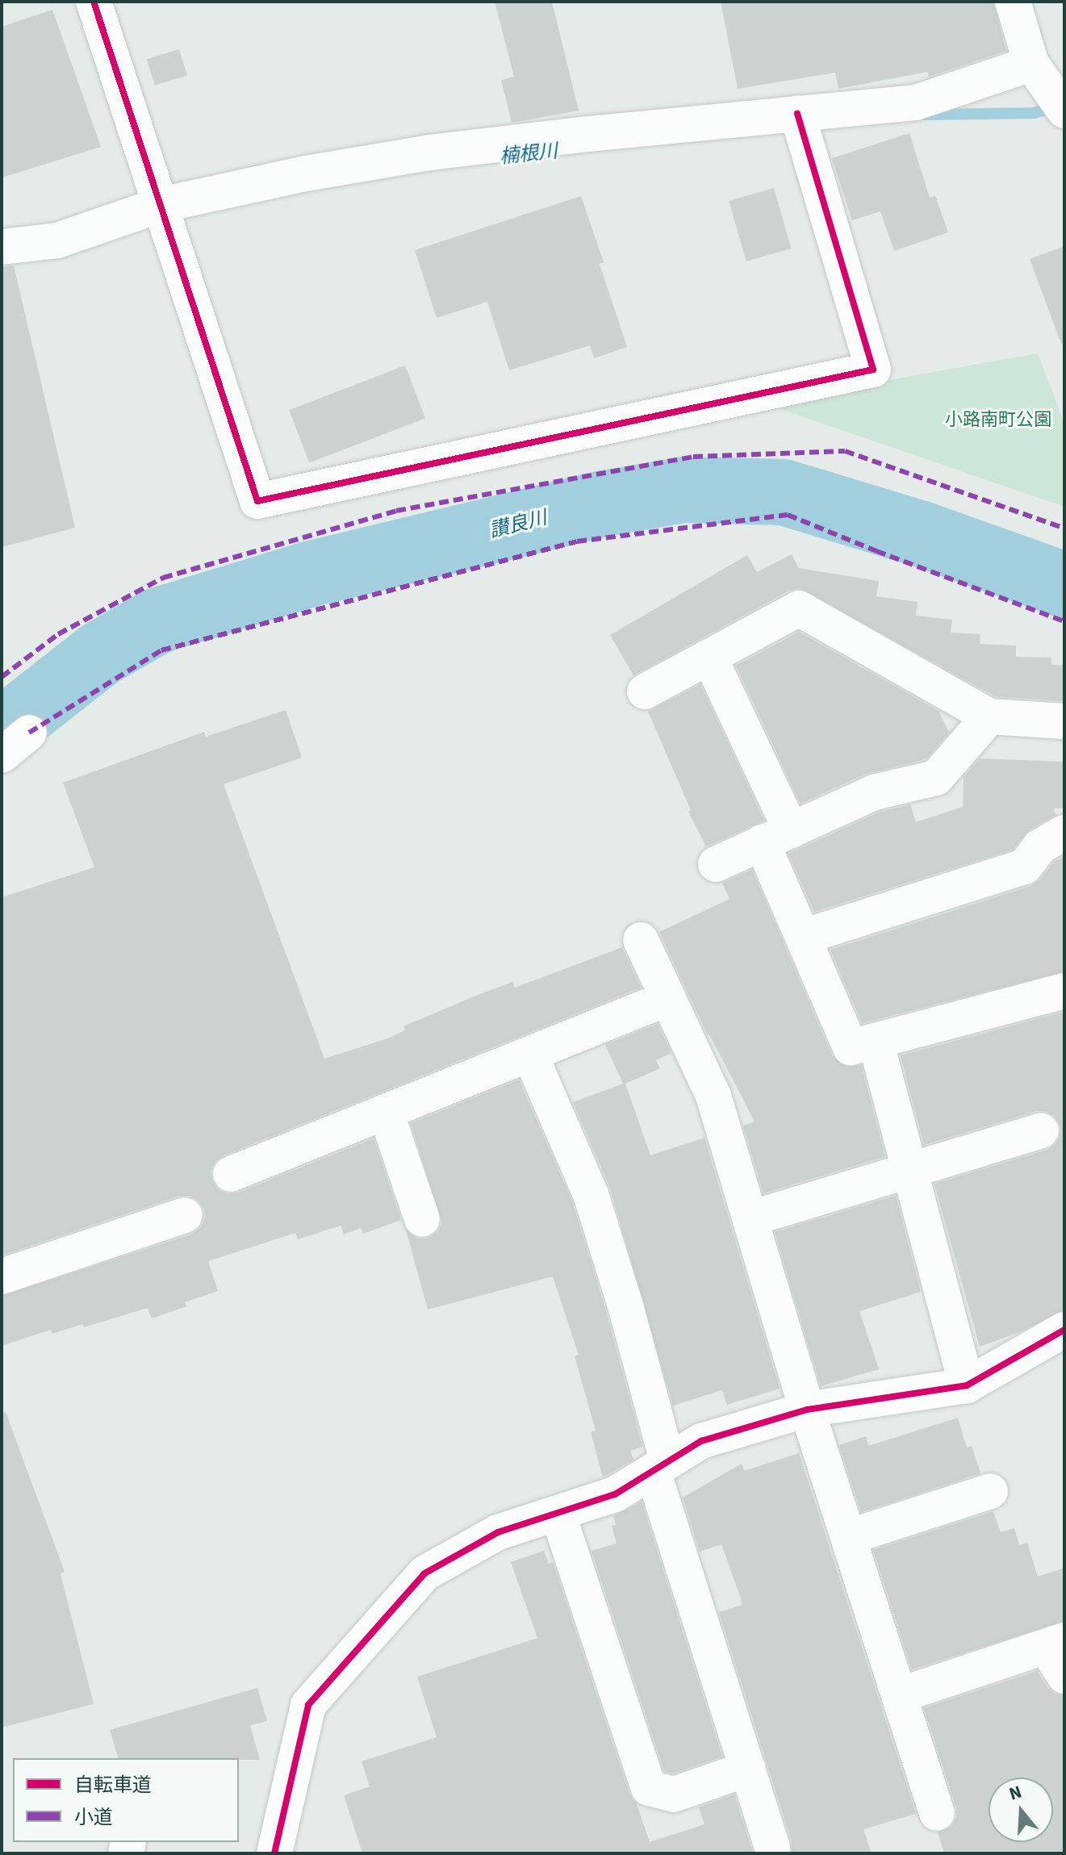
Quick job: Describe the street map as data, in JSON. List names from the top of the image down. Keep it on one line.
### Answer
{"water":["楠根川","讃良川"],"parks":["小路南町公園"],"legend":["自転車道","小道"],"north":"top"}
